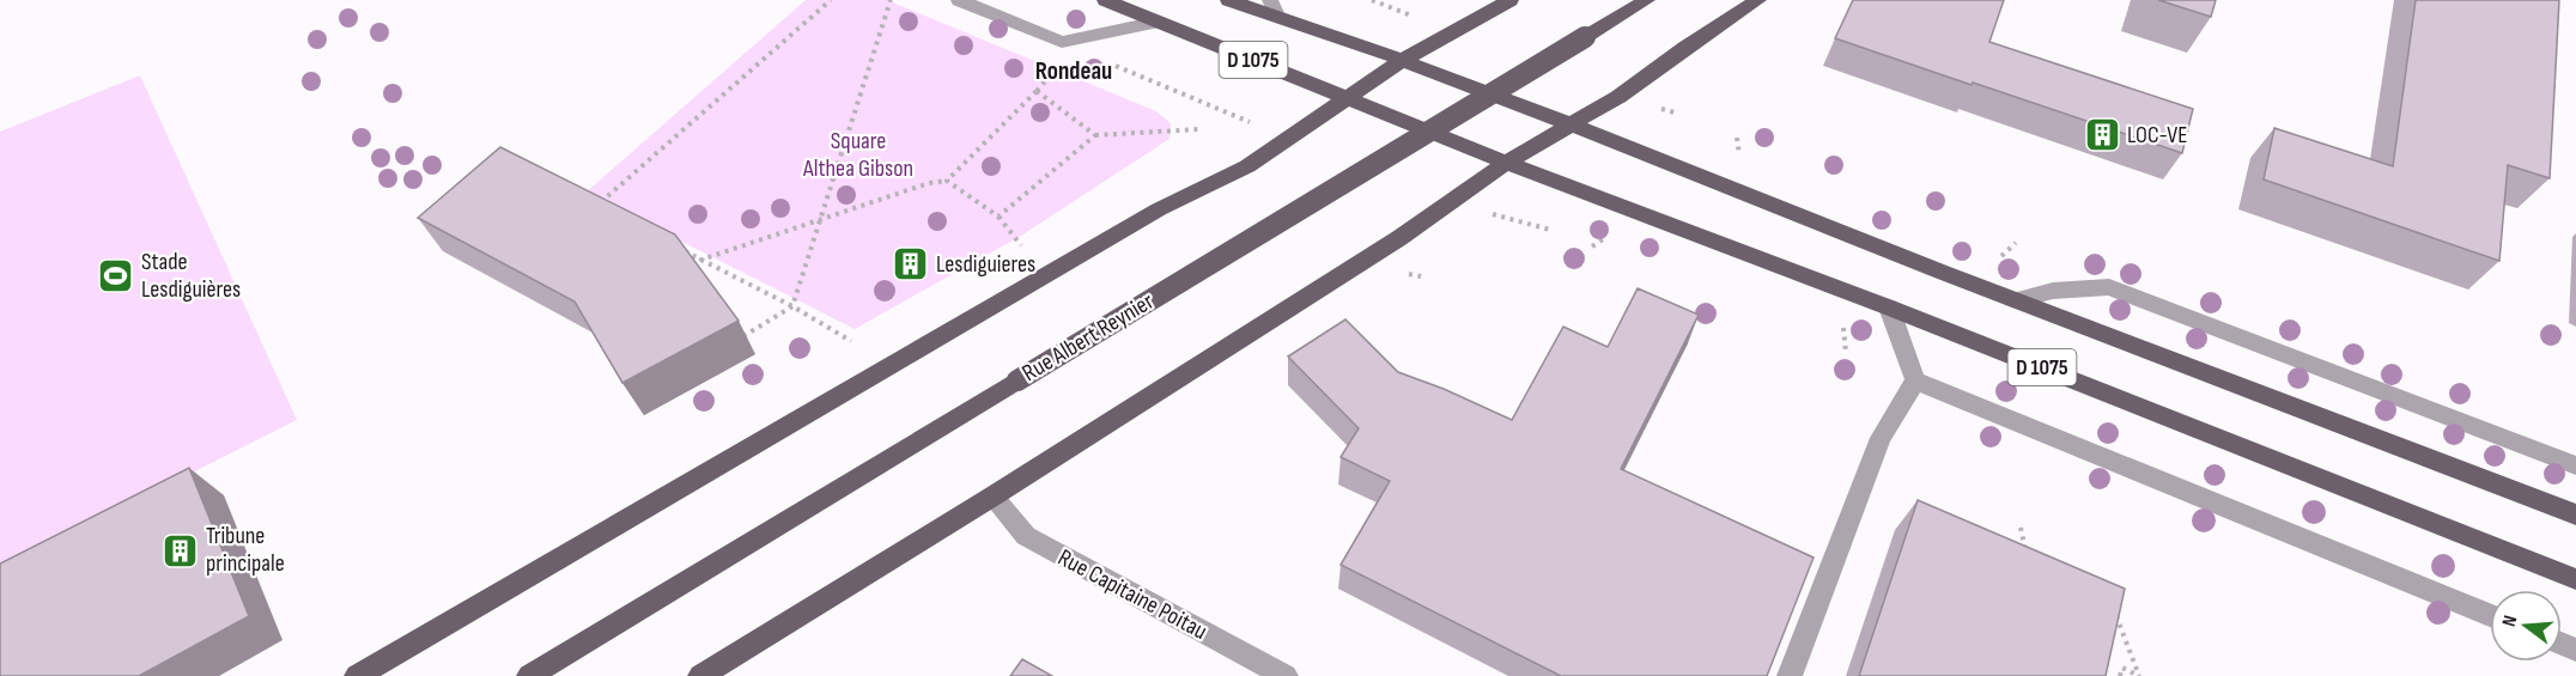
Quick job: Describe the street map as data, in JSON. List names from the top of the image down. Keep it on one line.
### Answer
{"streets":{"main road":["D 1075","Rue Albert Reynier"],"street":["Rue Capitaine Poitau"]},"districts":["Rondeau"],"parks":["Square Althea Gibson"],"places":{"building":["LOC-VE","Lesdiguieres","Tribune principale"],"sports":["Stade Lesdiguières"]},"north":"left"}
